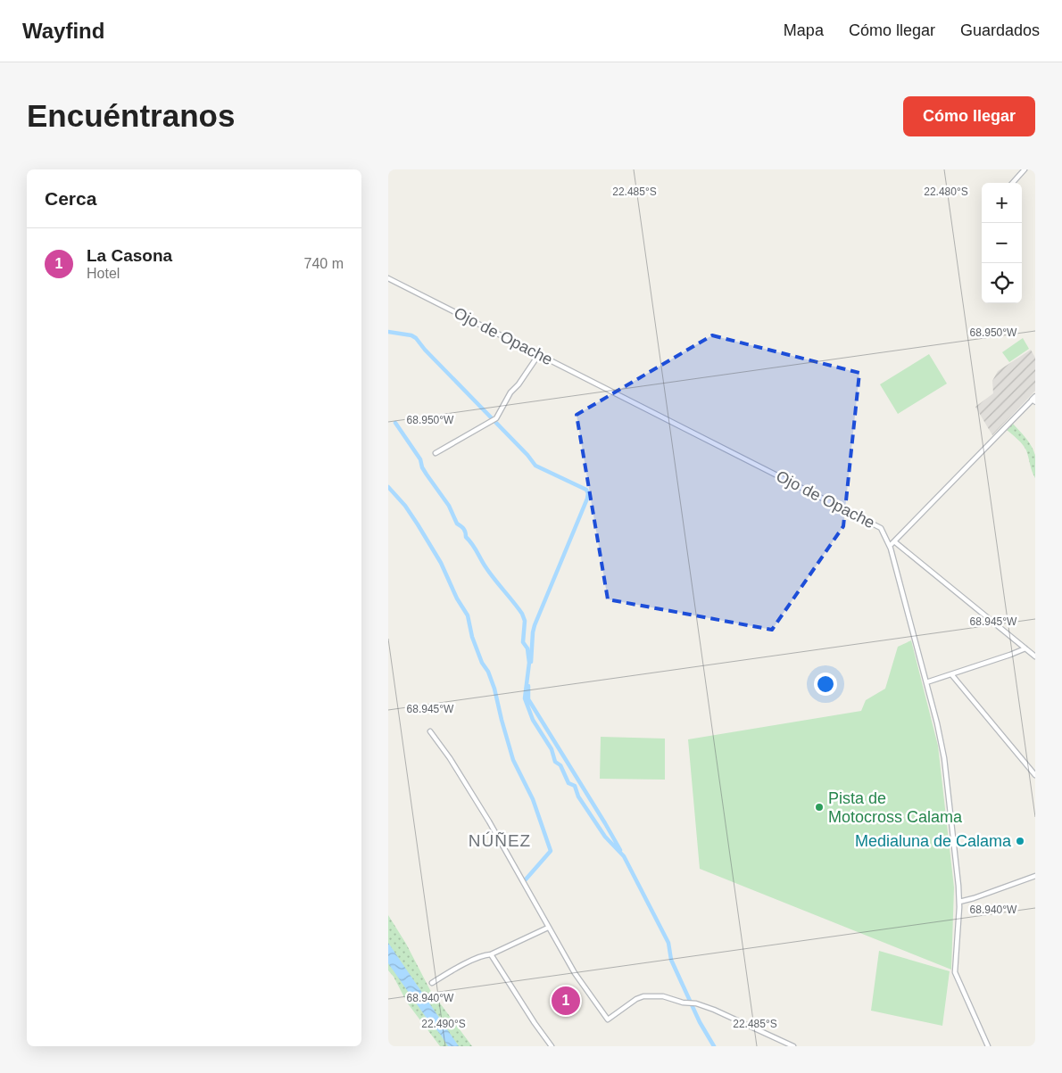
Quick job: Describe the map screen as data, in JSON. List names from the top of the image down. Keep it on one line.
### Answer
{"streets":{"street":["Ojo de Opache"]},"districts":["NÚÑEZ"],"places":["Pista de Motocross Calama","Medialuna de Calama"],"page":{"header":"Wayfind","nav":["Mapa","Cómo llegar","Guardados"],"buttons":"Cómo llegar","title":"Encuéntranos","heading":"Cerca","map_buttons":["+","−"],"list":[{"mark":"1","name":"La Casona","note":"Hotel","value":"740 m"}],"pins":"1"},"coordinates":["22.485°S","22.480°S","68.950°W","68.945°W","68.940°W","22.490°S"]}
